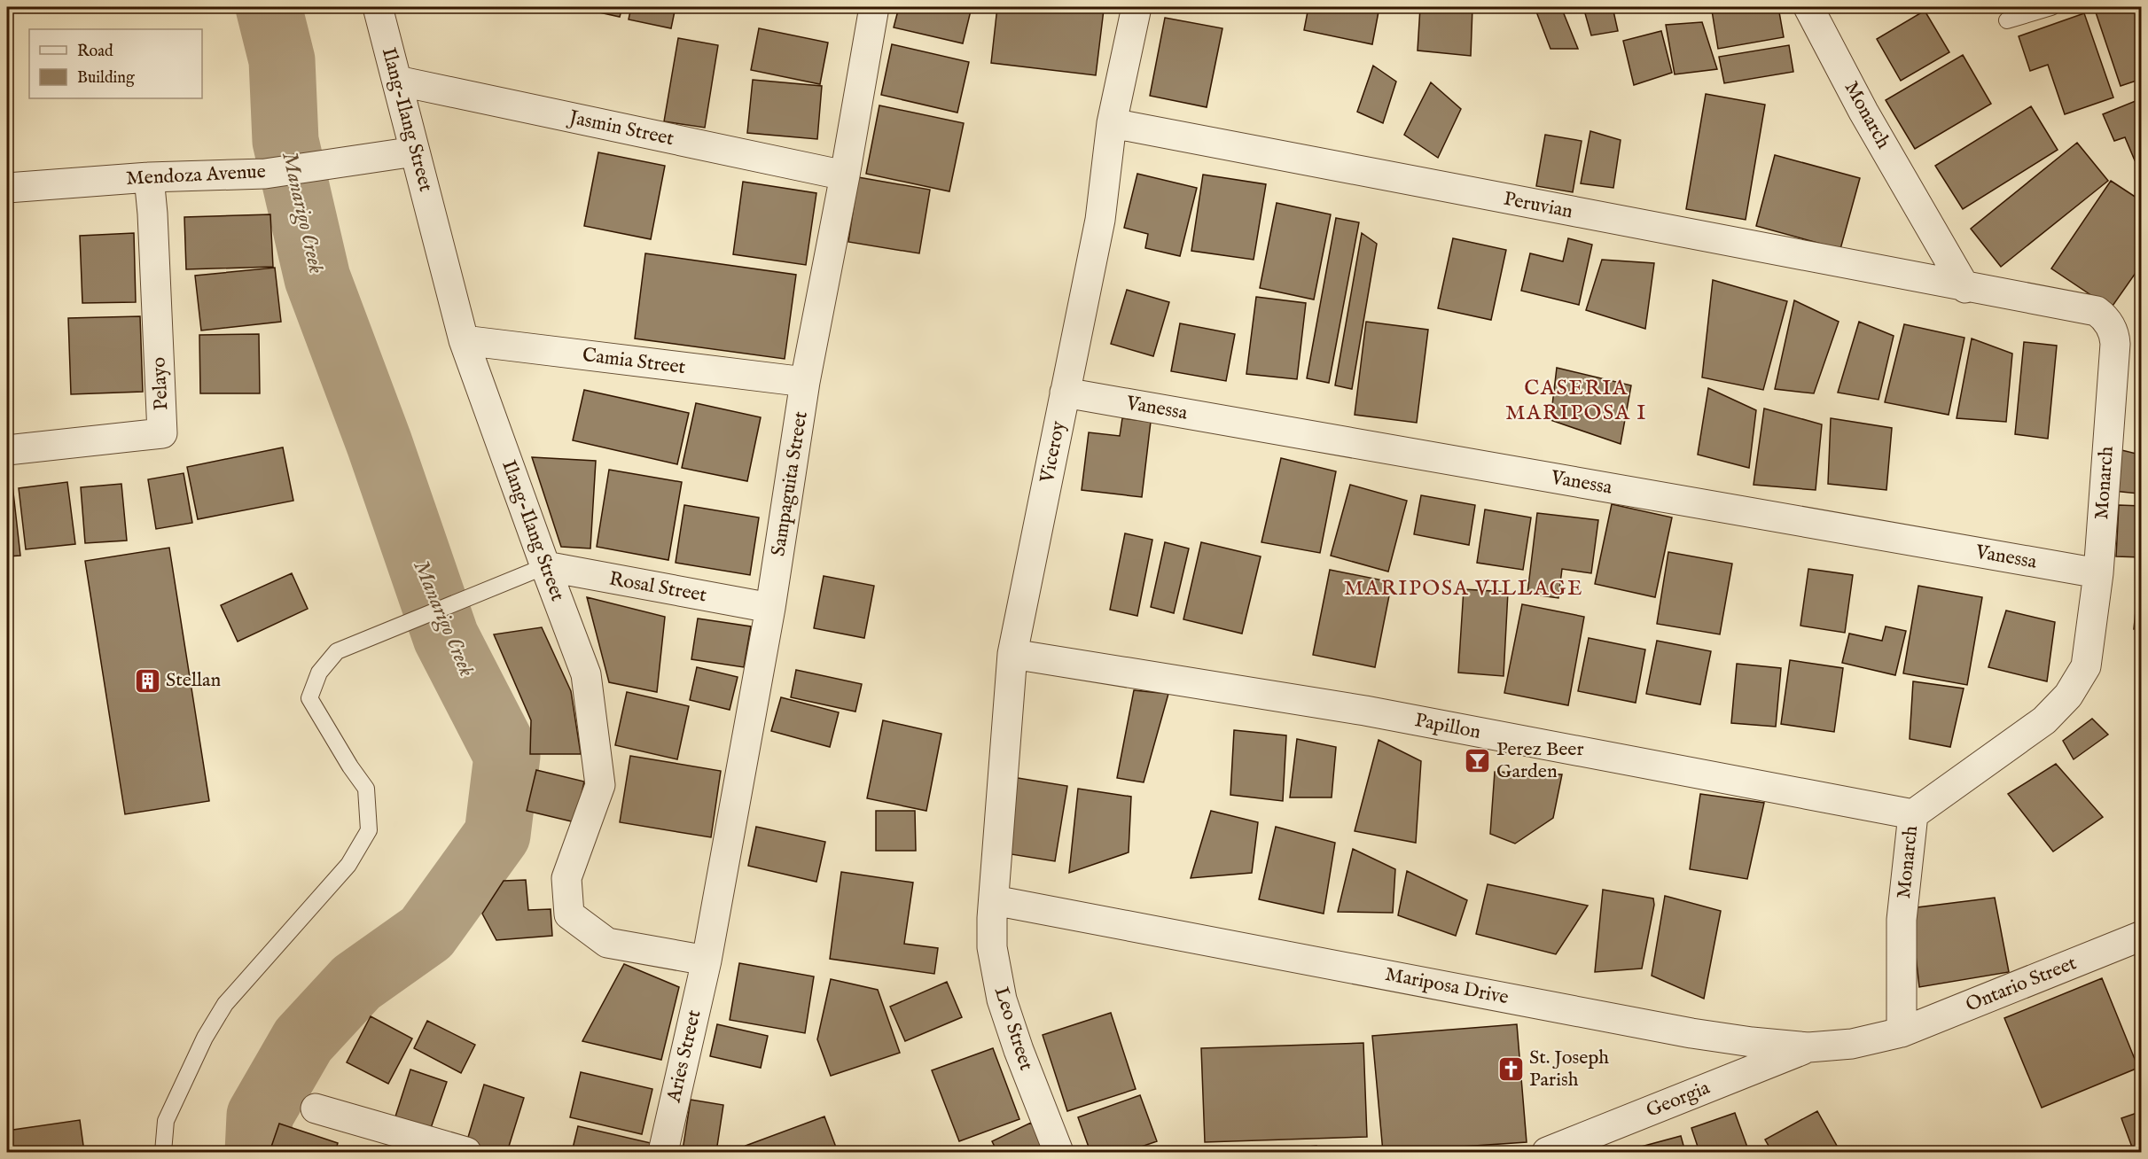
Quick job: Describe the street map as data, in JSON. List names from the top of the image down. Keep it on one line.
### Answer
{"streets":{"street":["Monarch","Ilang-Ilang Street","Jasmin Street","Mendoza Avenue","Peruvian","Camia Street","Pelayo","Vanessa","Viceroy","Sampaguita Street","Rosal Street","Papillon","Ontario Street","Mariposa Drive","Leo Street","Aries Street","Georgia"]},"crossings":[["Monarch","Peruvian"],["Monarch","Vanessa"],["Monarch","Papillon"],["Monarch","Ontario Street"],["Monarch","Mariposa Drive"],["Ilang-Ilang Street","Jasmin Street"],["Ilang-Ilang Street","Mendoza Avenue"],["Ilang-Ilang Street","Camia Street"],["Ilang-Ilang Street","Sampaguita Street"],["Ilang-Ilang Street","Rosal Street"],["Ilang-Ilang Street","Aries Street"],["Jasmin Street","Sampaguita Street"],["Mendoza Avenue","Pelayo"],["Peruvian","Viceroy"],["Camia Street","Sampaguita Street"],["Vanessa","Viceroy"],["Viceroy","Papillon"],["Viceroy","Mariposa Drive"],["Viceroy","Leo Street"],["Sampaguita Street","Rosal Street"],["Sampaguita Street","Aries Street"],["Ontario Street","Mariposa Drive"],["Mariposa Drive","Leo Street"],["Mariposa Drive","Georgia"]],"districts":["CASERIA MARIPOSA I","MARIPOSA VILLAGE"],"water":["Manarigo Creek"],"places":{"building":["Stellan"],"bar":["Perez Beer Garden"],"church":["St. Joseph Parish"]},"legend":["Road","Building"]}
